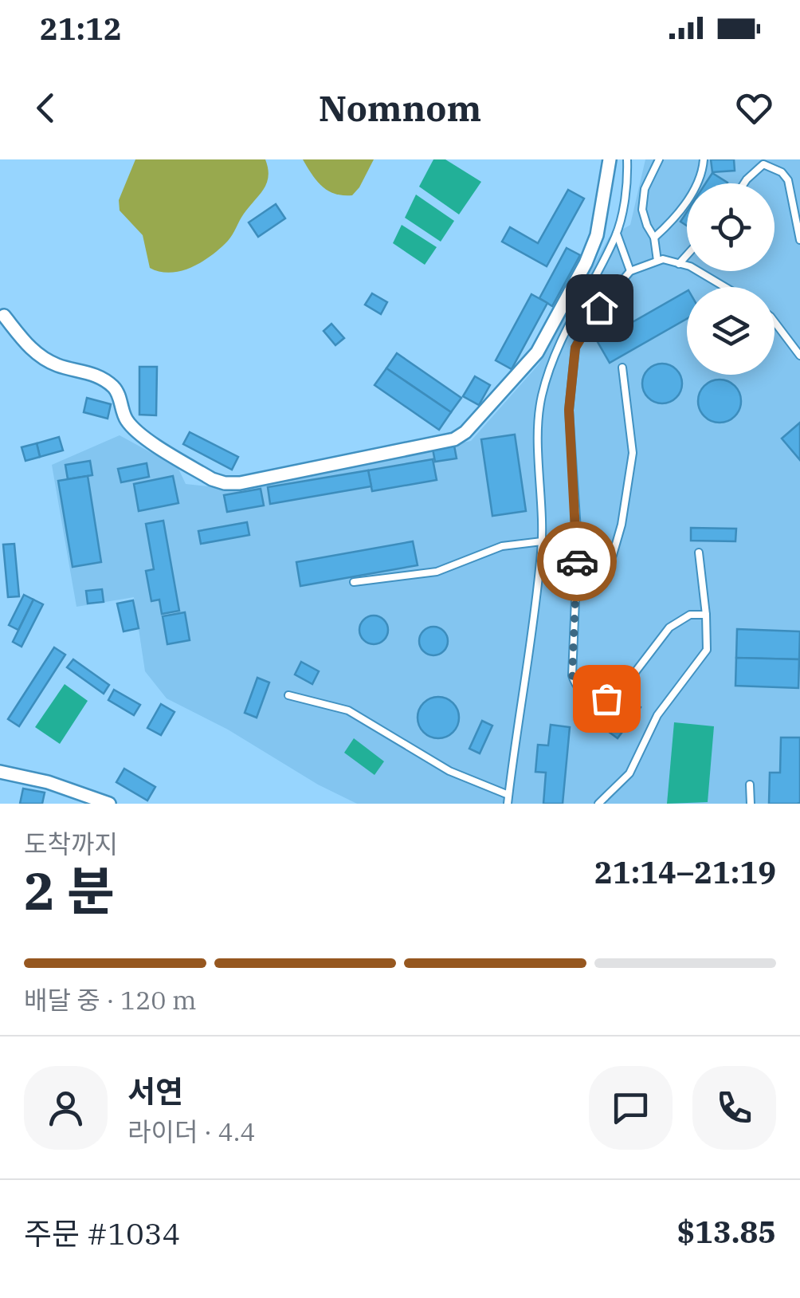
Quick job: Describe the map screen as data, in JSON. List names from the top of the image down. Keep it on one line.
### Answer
{"page":{"status":"21:12","header":"Nomnom","heading":["2 분","도착까지","21:14–21:19"],"panel":["서연","라이더 · 4.4","주문 #1034","$13.85"],"bar":"배달 중 · 120 m"}}
